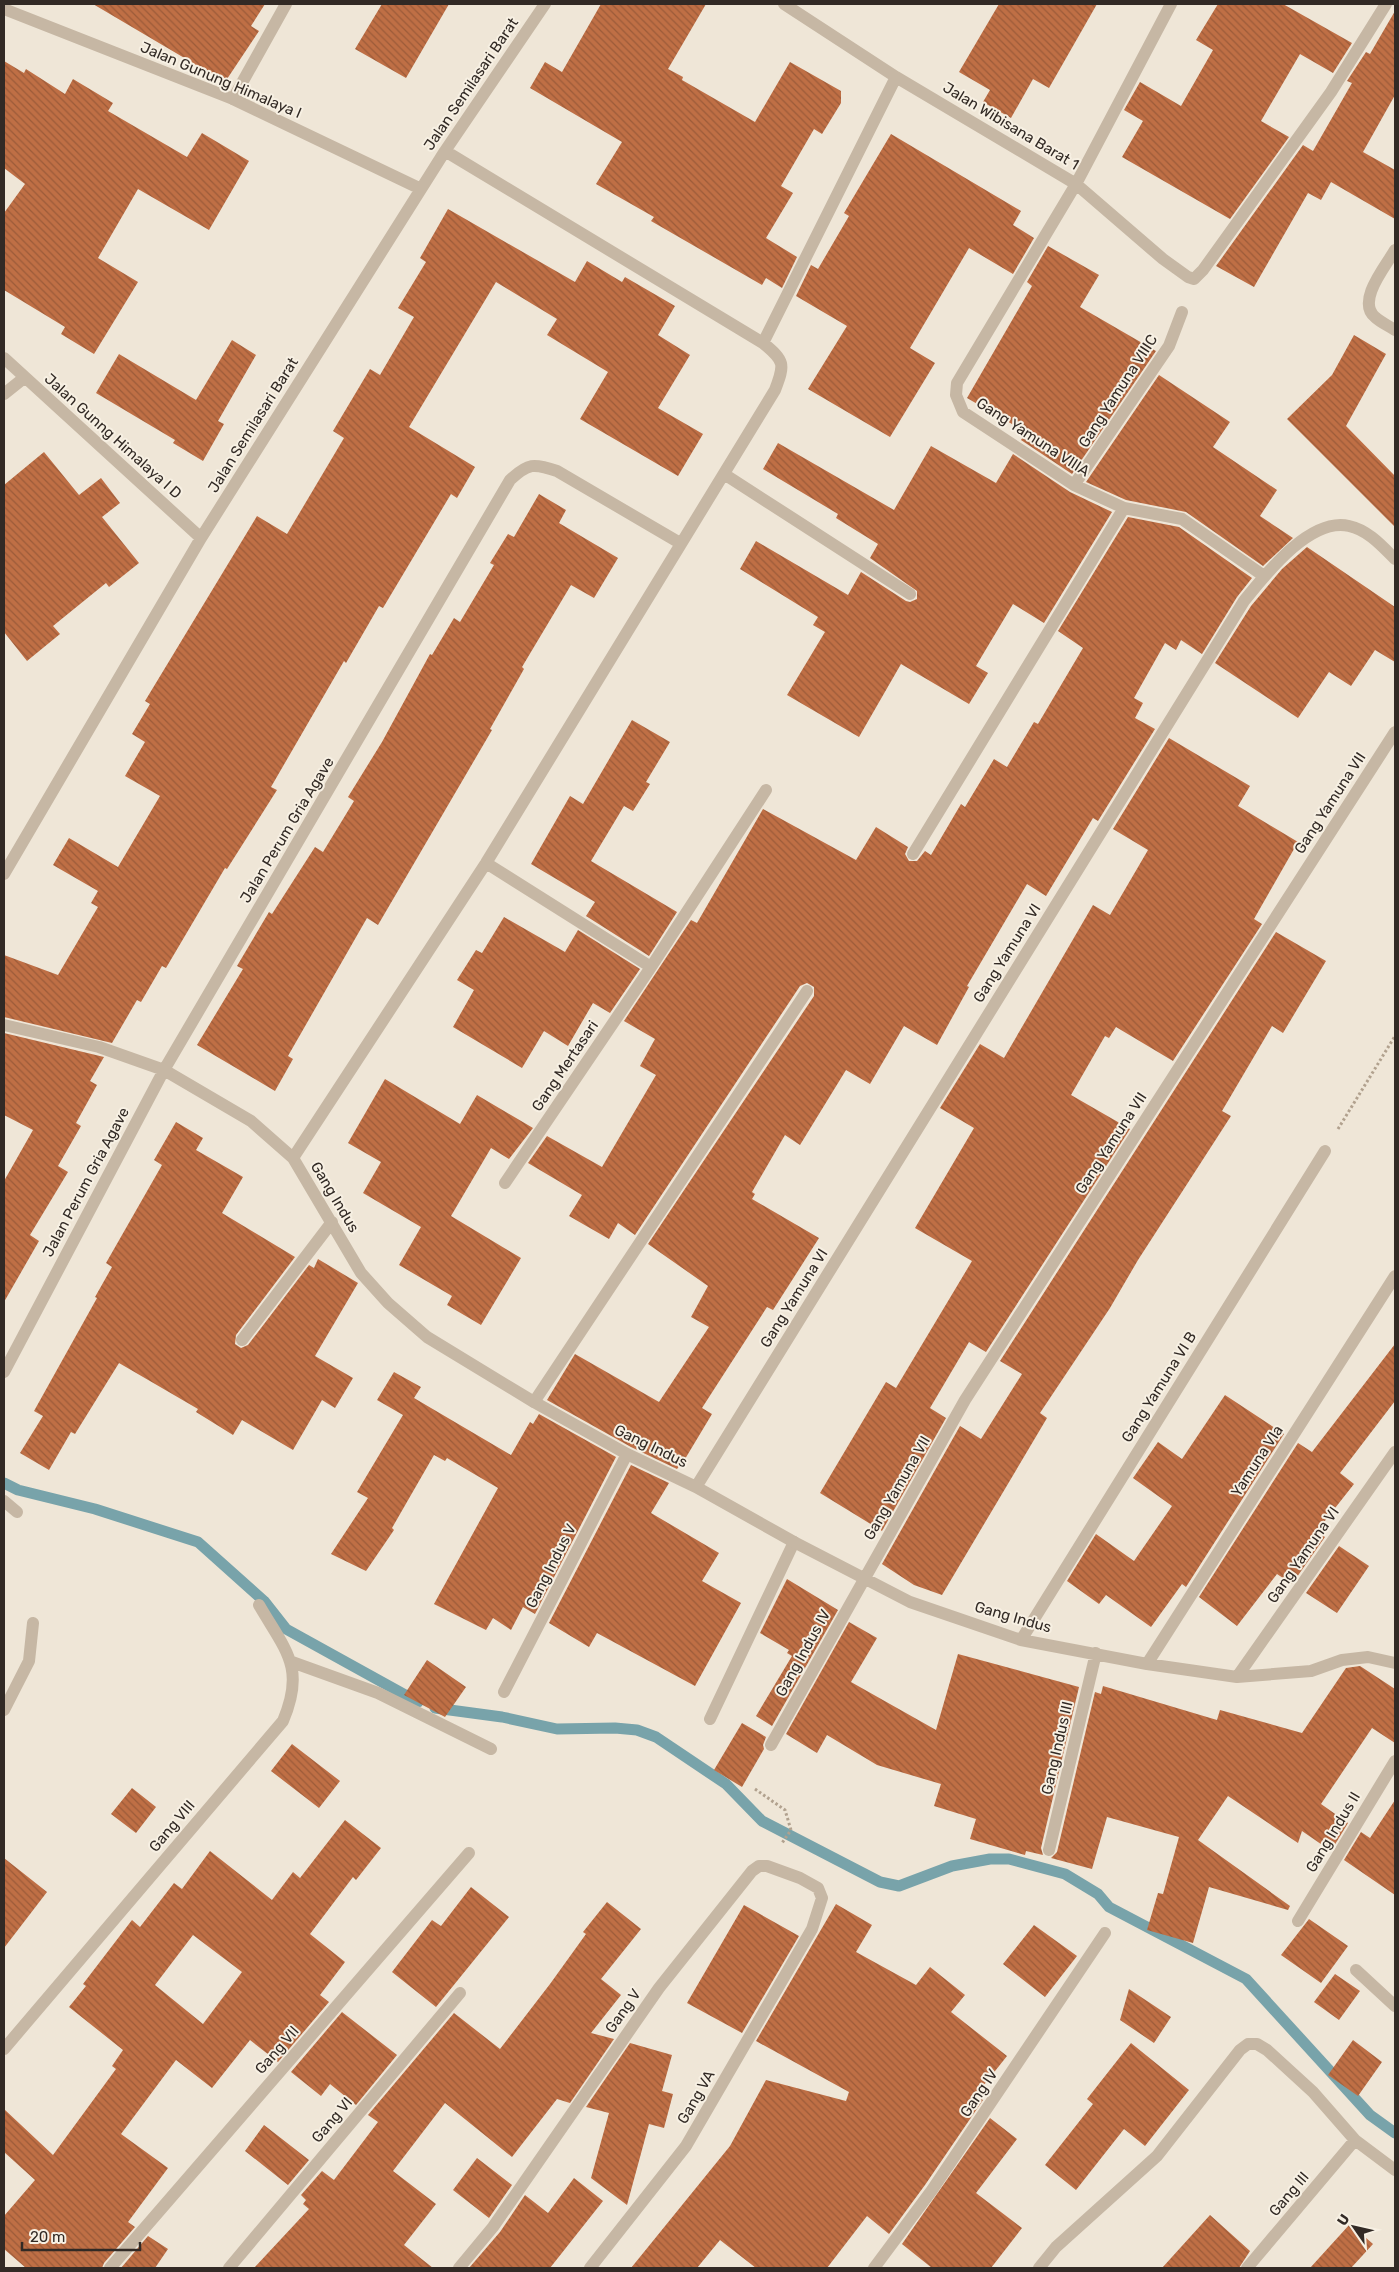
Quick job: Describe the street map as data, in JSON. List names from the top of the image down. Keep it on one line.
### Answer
{"streets":{"street":["Jalan Gunung Himalaya I","Jalan Semilasari Barat","Jalan Wibisana Barat 1","Gang Yamuna VIIIC","Jalan Gunng Himalaya I D","Gang Yamuna VIIIA","Gang Yamuna VII","Jalan Perum Gria Agave","Gang Yamuna VI","Gang Mertasari","Gang Indus","Gang Yamuna VI B","Yamuna VIa","Gang Indus V","Gang Indus IV","Gang Indus III","Gang VIII","Gang Indus II","Gang V","Gang VII","Gang IV","Gang VA","Gang VI","Gang III"]},"crossings":[["Jalan Gunung Himalaya I","Jalan Semilasari Barat"],["Jalan Semilasari Barat","Jalan Gunng Himalaya I D"],["Jalan Wibisana Barat 1","Gang Yamuna VIIIA"],["Gang Yamuna VIIIC","Gang Yamuna VIIIA"],["Gang Yamuna VIIIA","Gang Yamuna VI"],["Gang Yamuna VII","Gang Indus"],["Gang Yamuna VII","Gang Indus IV"],["Jalan Perum Gria Agave","Gang Indus"],["Gang Yamuna VI","Gang Indus"],["Gang Indus","Gang Yamuna VI B"],["Gang Indus","Yamuna VIa"],["Gang Indus","Gang Indus V"],["Gang Indus","Gang Indus IV"],["Gang Indus","Gang Indus III"],["Gang V","Gang VA"]],"scale_bar":"20 m","north":"top left"}
